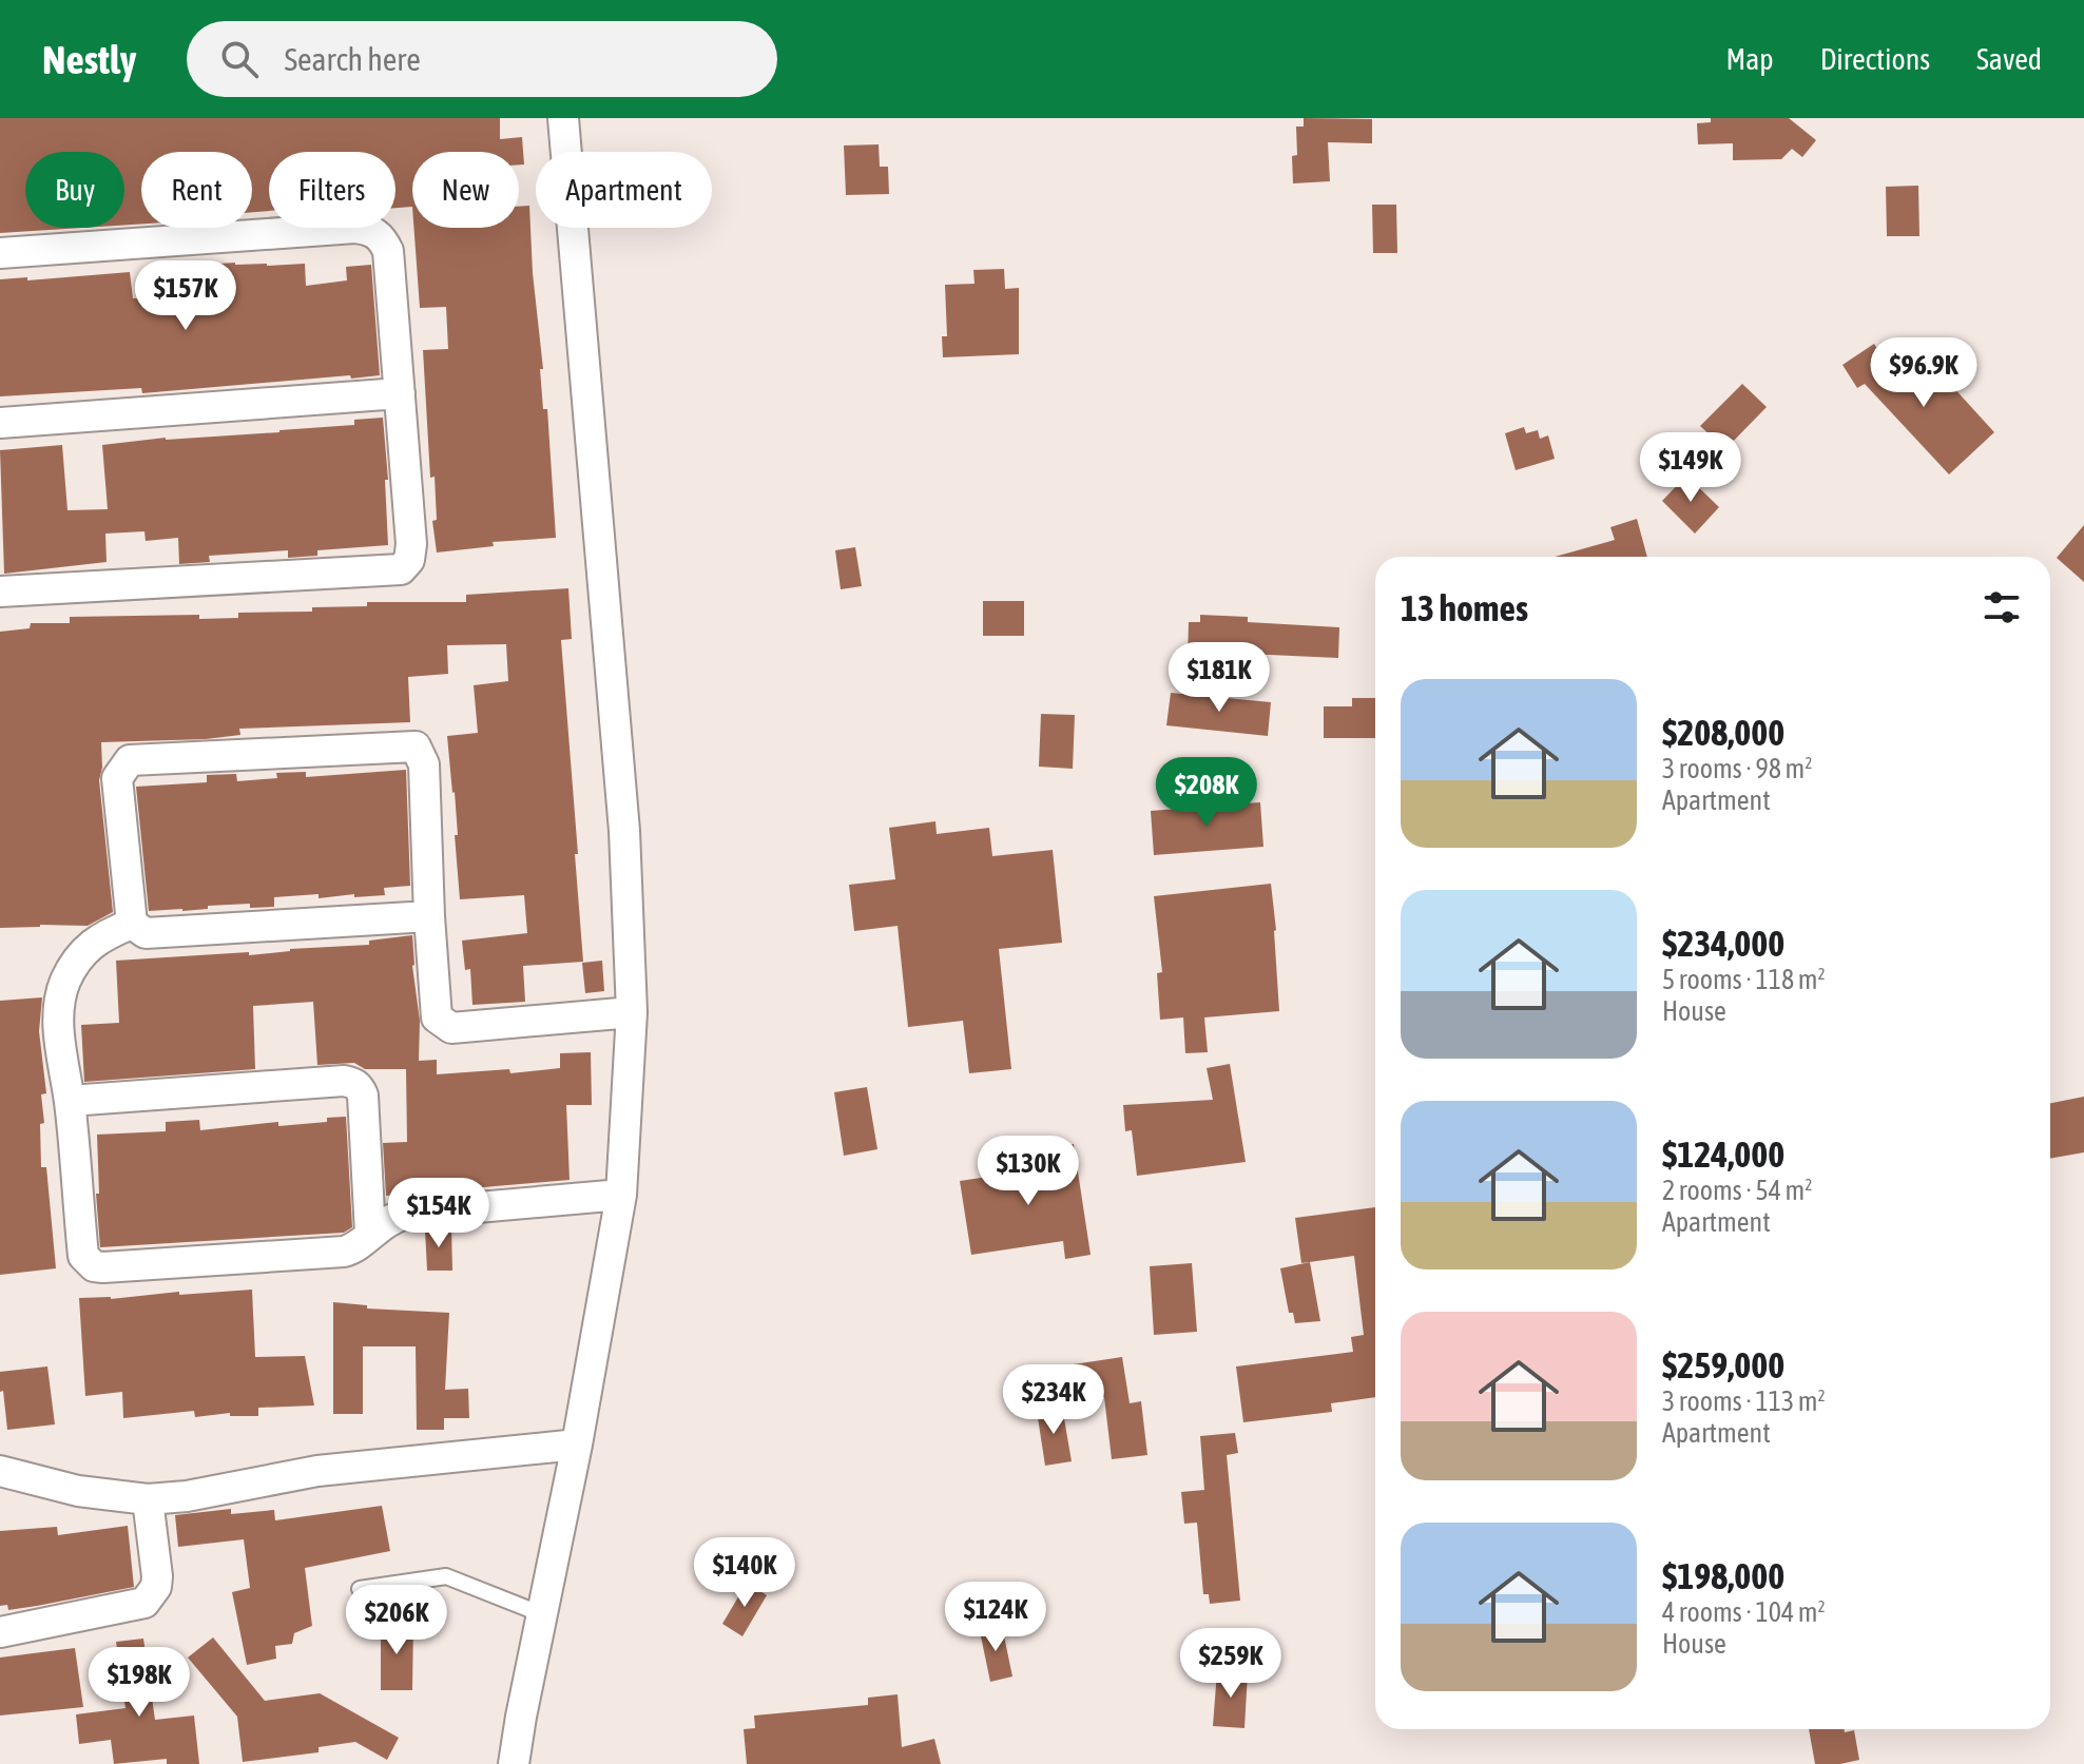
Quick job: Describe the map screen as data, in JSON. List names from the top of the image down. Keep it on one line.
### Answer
{"page":{"header":"Nestly","search":"Search here","nav":["Map","Directions","Saved"],"chip":["Buy","Rent","Filters","New","Apartment"],"price":["$157K","$96.9K","$149K","$181K","$208K","$130K","$154K","$234K","$140K","$124K","$206K","$259K","$198K"],"heading":"13 homes","list":[{"name":"$208,000","note":"3 rooms · 98 m² · Apartment"},{"name":"$234,000","note":"5 rooms · 118 m² · House"},{"name":"$124,000","note":"2 rooms · 54 m² · Apartment"},{"name":"$259,000","note":"3 rooms · 113 m² · Apartment"},{"name":"$198,000","note":"4 rooms · 104 m² · House"}]}}
